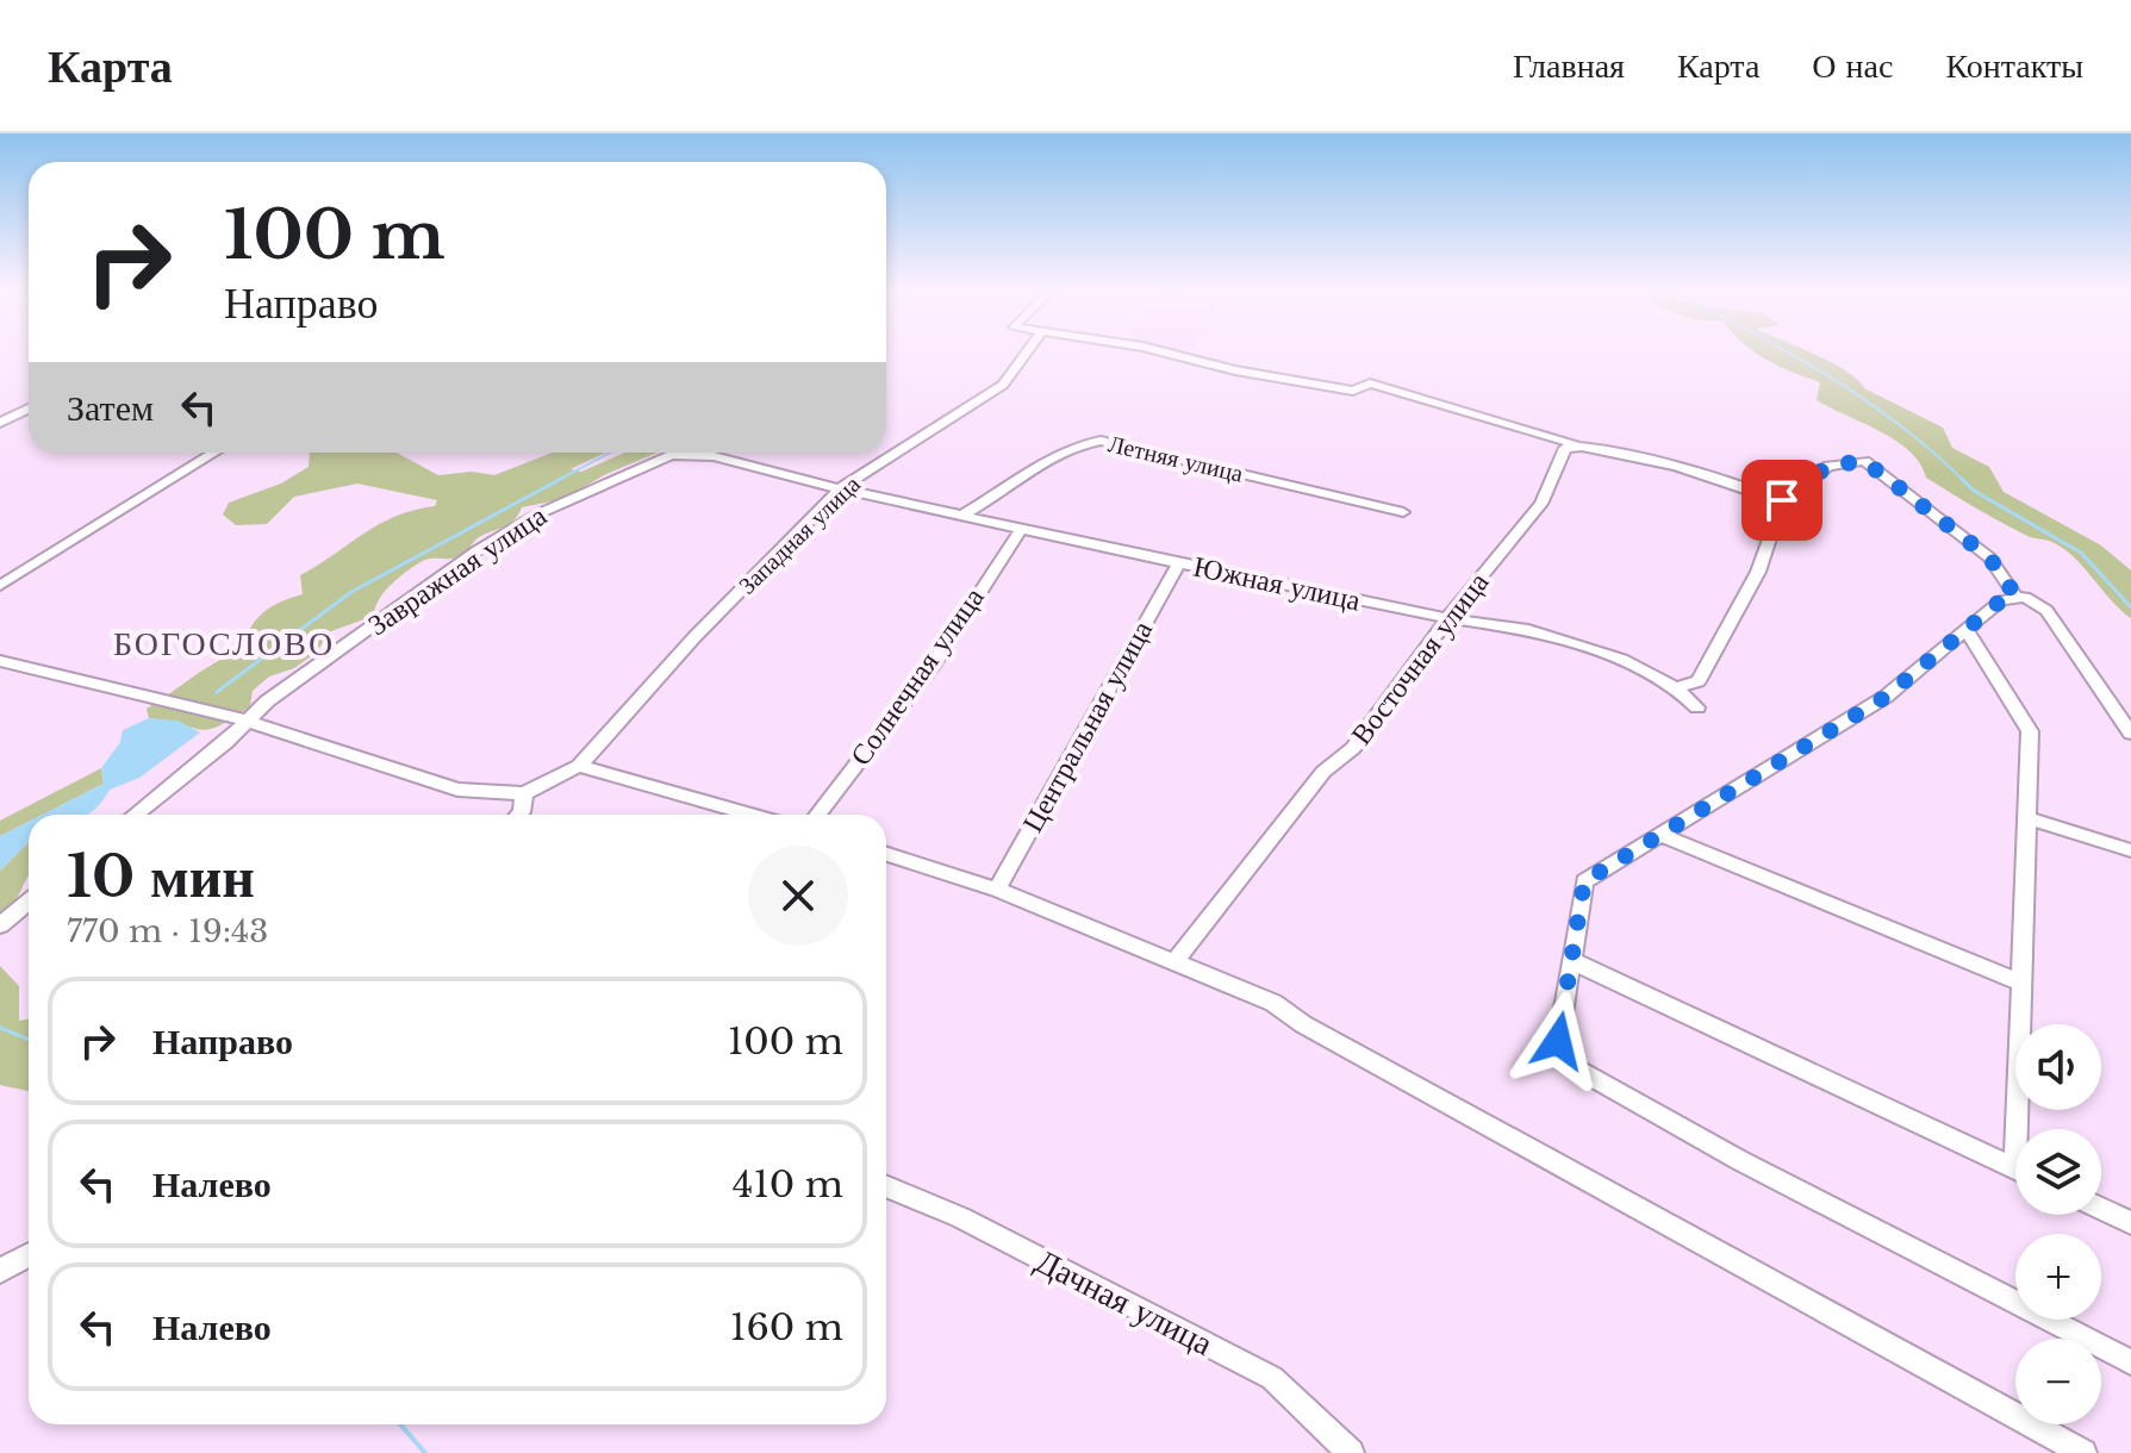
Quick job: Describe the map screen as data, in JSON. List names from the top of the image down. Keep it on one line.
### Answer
{"streets":{"street":["Летняя улица","Западная улица","Завражная улица","Южная улица","Восточная улица","Солнечная улица","Центральная улица","Дачная улица"]},"crossings":[["Летняя улица","Южная улица"],["Западная улица","Завражная улица"],["Западная улица","Южная улица"],["Завражная улица","Южная улица"],["Южная улица","Восточная улица"],["Южная улица","Солнечная улица"],["Южная улица","Центральная улица"]],"districts":["БОГОСЛОВО"],"page":{"header":"Карта","nav":["Главная","Карта","О нас","Контакты"],"turn":["100 m","Направо"],"then":"Затем","heading":["10 мин","770 m · 19:43"],"list":[{"name":"Направо","value":"100 m"},{"name":"Налево","value":"410 m"},{"name":"Налево","value":"160 m"}],"map_buttons":["+","−"]}}
